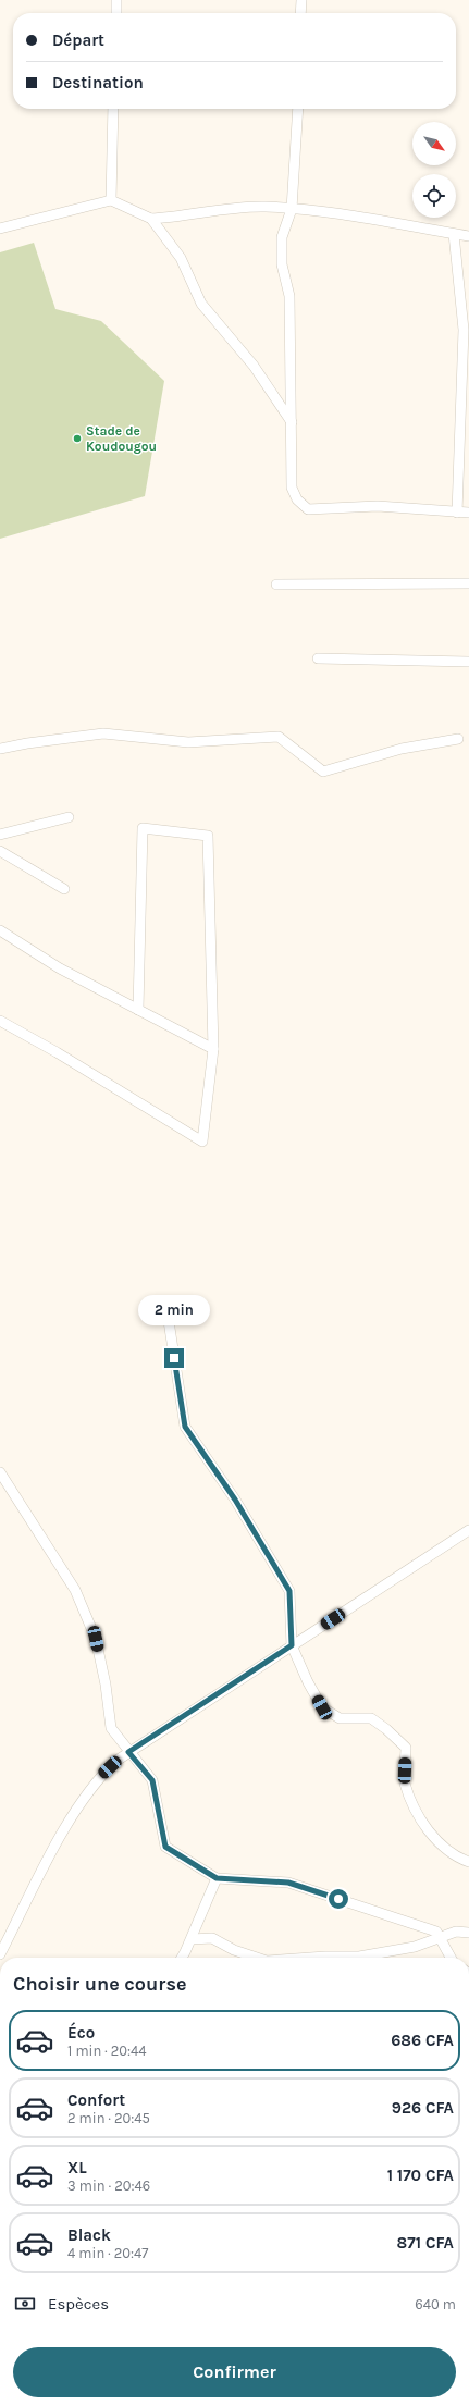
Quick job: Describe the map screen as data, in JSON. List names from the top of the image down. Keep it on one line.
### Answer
{"places":["Stade de Koudougou"],"north":"bottom right","page":{"banner":["Départ","Destination"],"bubble":"2 min","heading":"Choisir une course","list":[{"name":"Éco","note":"1 min · 20:44","value":"686 CFA"},{"name":"Confort","note":"2 min · 20:45","value":"926 CFA"},{"name":"XL","note":"3 min · 20:46","value":"1 170 CFA"},{"name":"Black","note":"4 min · 20:47","value":"871 CFA"}],"pay":["Espèces","640 m"],"buttons":"Confirmer"}}
